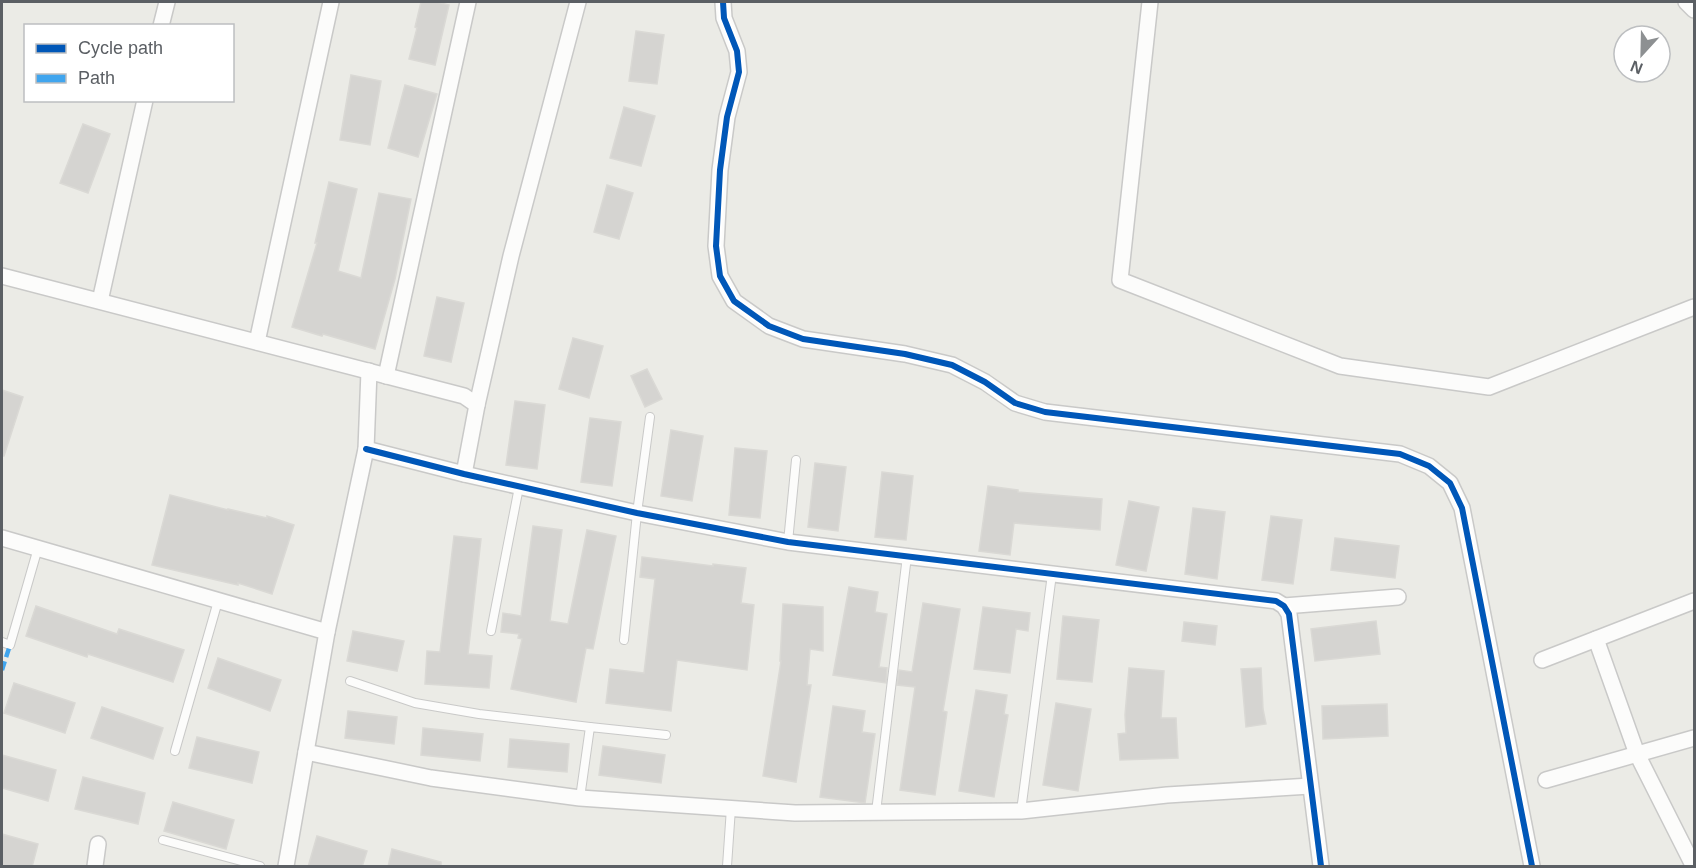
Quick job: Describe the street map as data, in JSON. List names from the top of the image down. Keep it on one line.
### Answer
{"legend":["Cycle path","Path"],"north":"bottom"}
